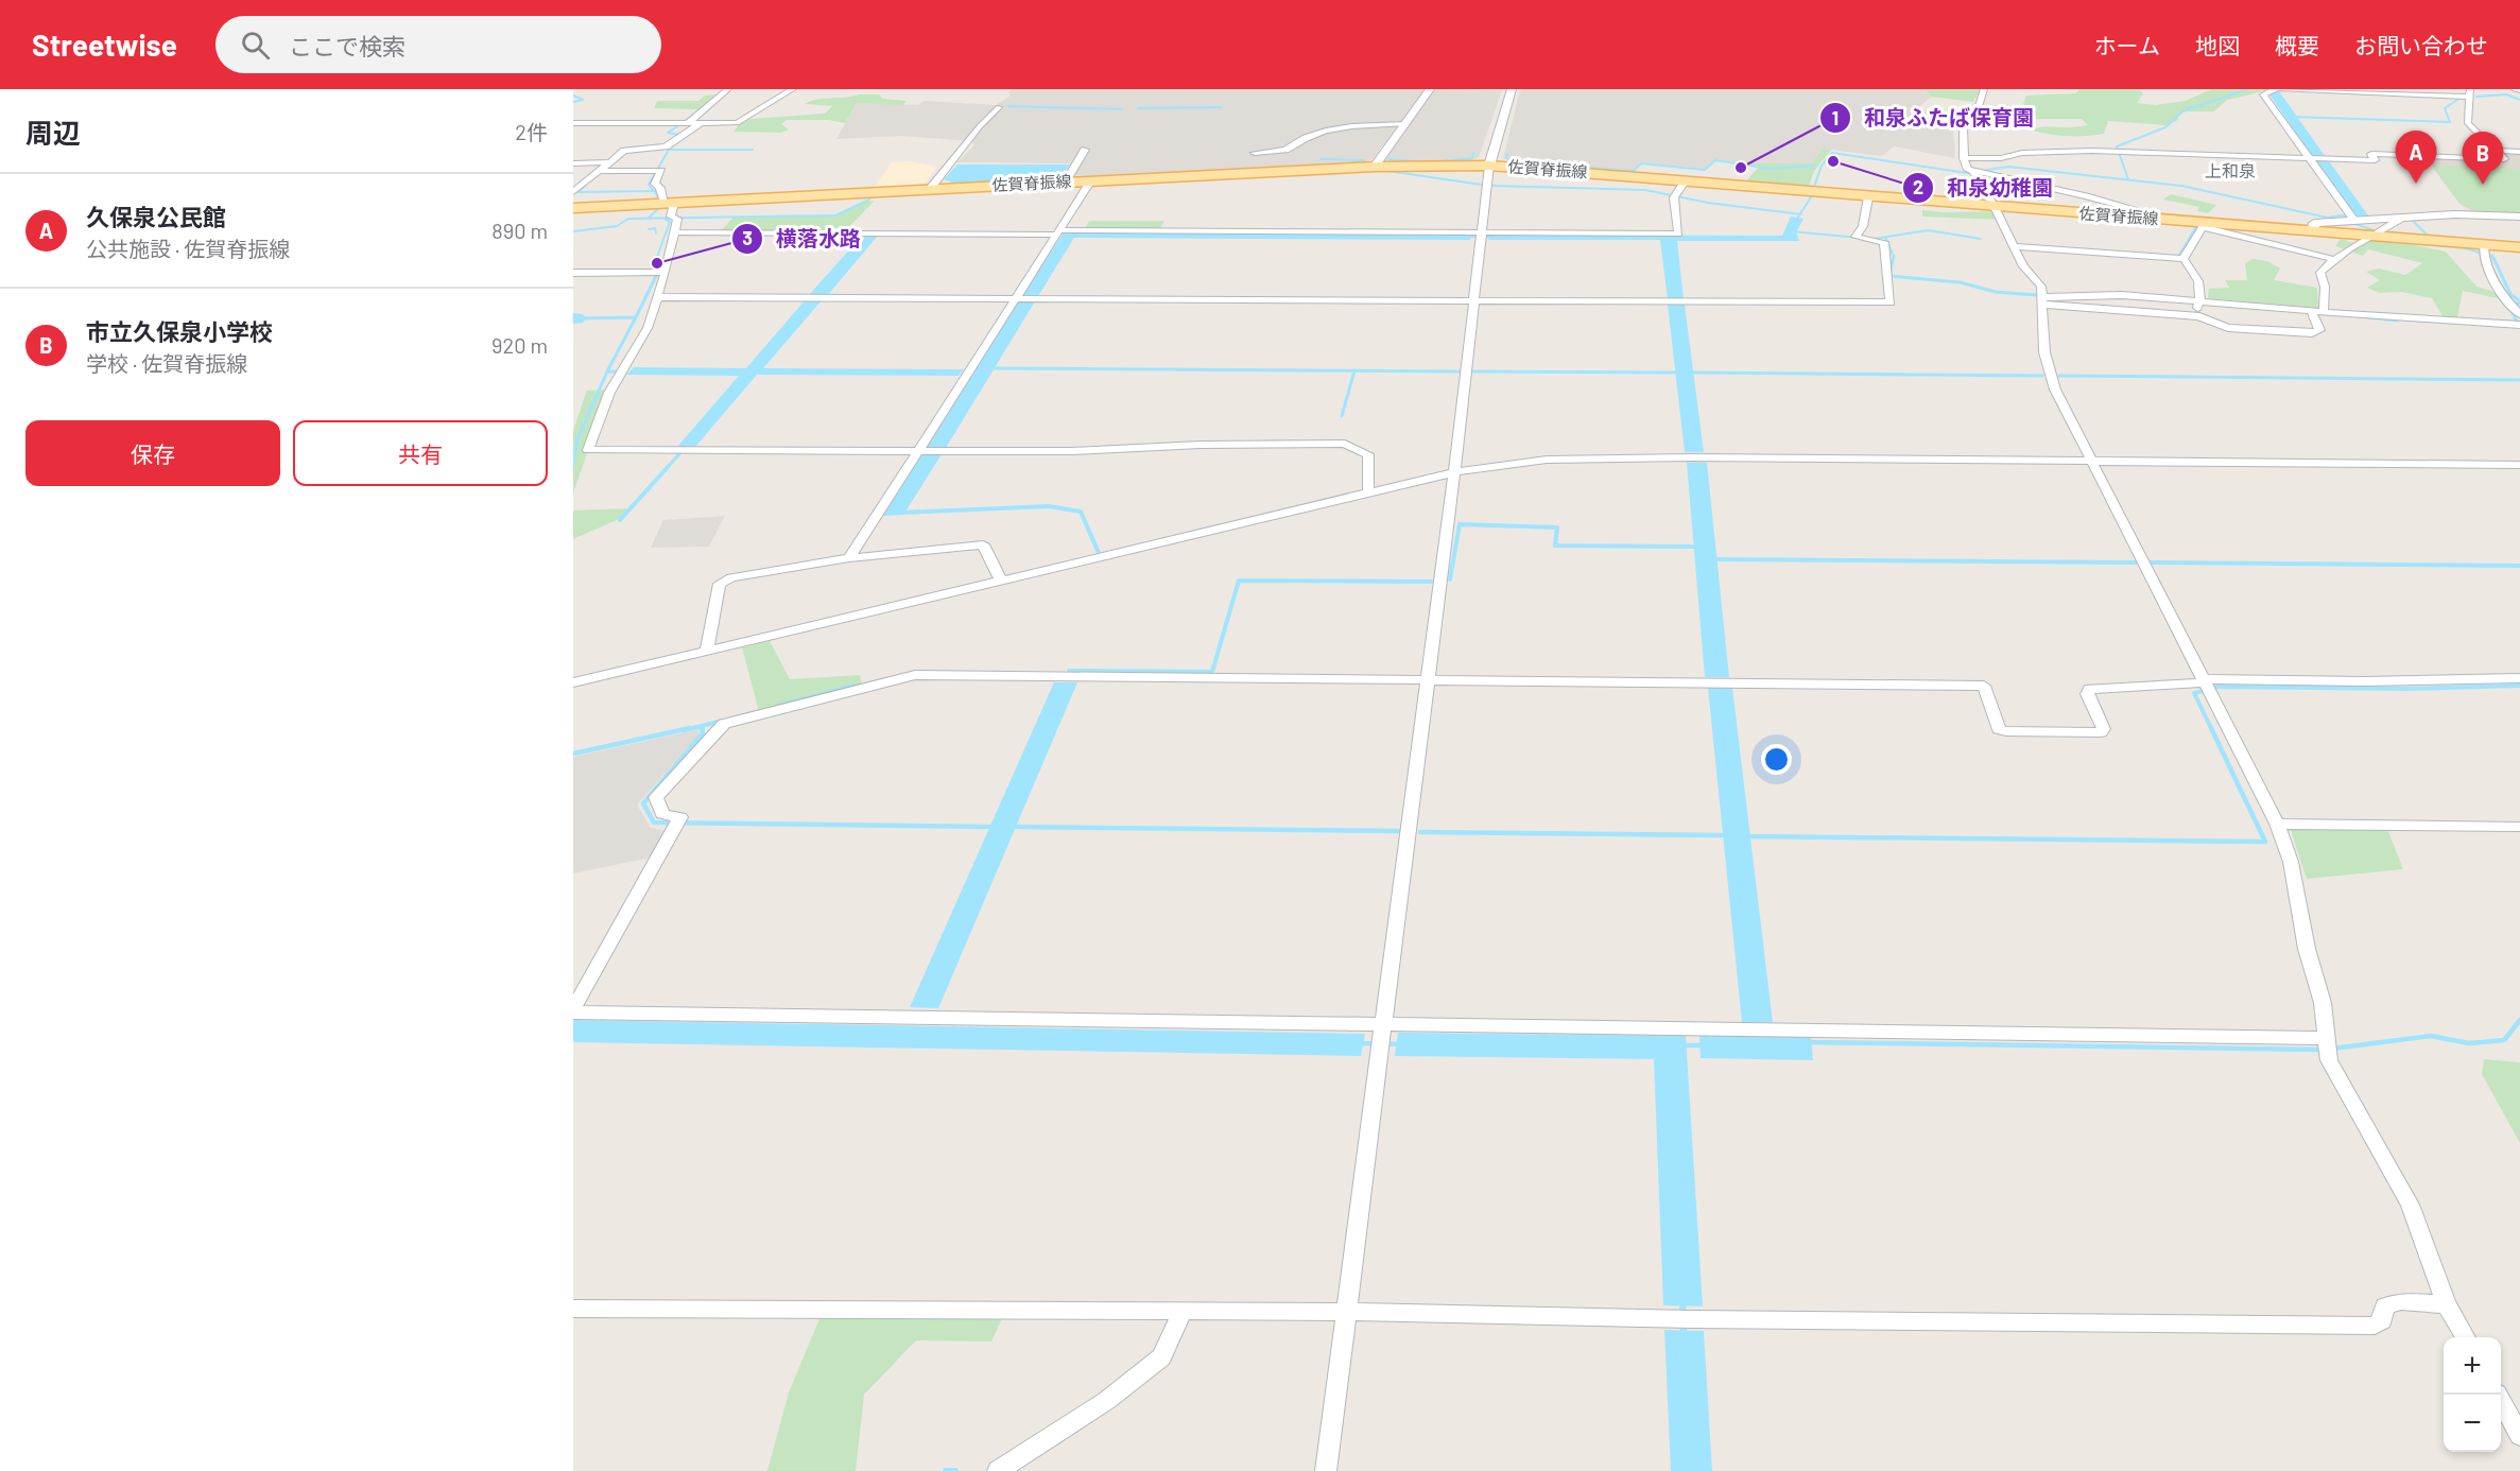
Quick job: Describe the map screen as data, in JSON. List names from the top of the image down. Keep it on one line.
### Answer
{"streets":{"main road":["佐賀脊振線"]},"districts":["上和泉"],"places":["和泉幼稚園","和泉ふたば保育園","横落水路"],"page":{"header":"Streetwise","search":"ここで検索","nav":["ホーム","地図","概要","お問い合わせ"],"heading":["周辺","2件"],"pins":["A","B"],"list":[{"mark":"A","name":"久保泉公民館","note":"公共施設 · 佐賀脊振線","value":"890 m"},{"mark":"B","name":"市立久保泉小学校","note":"学校 · 佐賀脊振線","value":"920 m"}],"buttons":["保存","共有"],"map_buttons":["+","−"]}}
